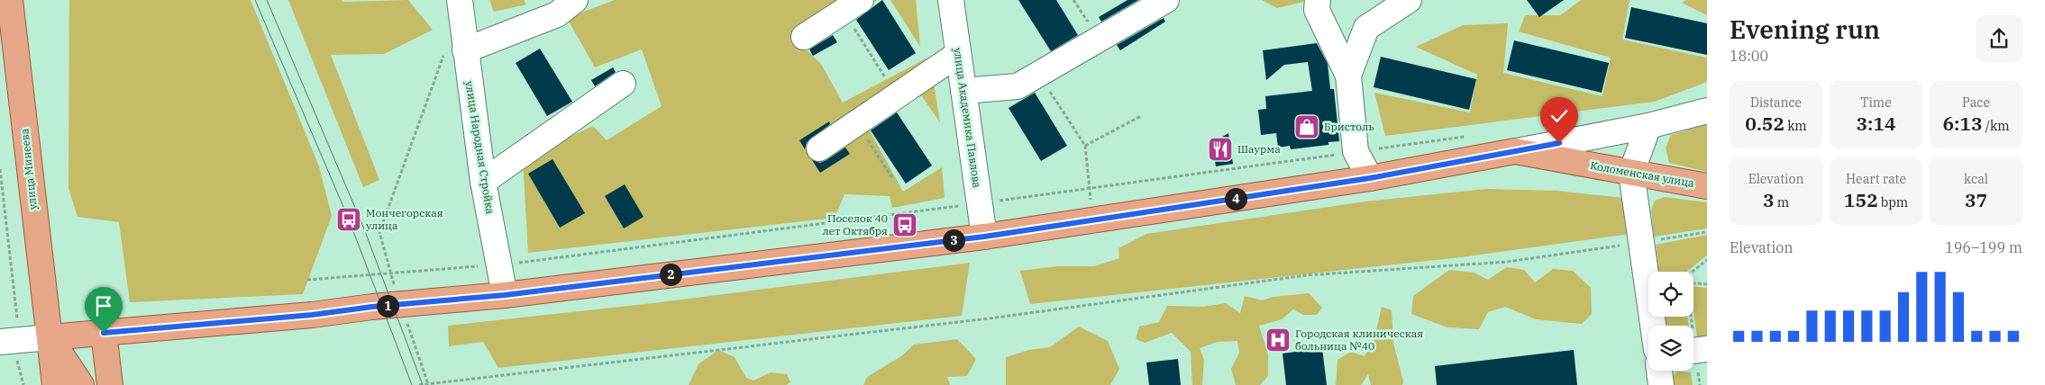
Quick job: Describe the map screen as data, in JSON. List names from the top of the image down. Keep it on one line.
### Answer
{"streets":{"main road":["улица Минеева","Коломенская улица"],"street":["улица Академика Павлова","улица Народная Стройка"]},"crossings":[["улица Академика Павлова","Коломенская улица"],["улица Народная Стройка","Коломенская улица"],["улица Минеева","Коломенская улица"]],"places":{"shop":["Бристоль"],"restaurant":["Шаурма"],"bus stop":["Мончегорская улица","Поселок 40 лет Октября"],"hospital":["Городская клиническая больница №40"]},"page":{"heading":["Evening run","18:00"],"stats":[["Distance","0.52 km"],["Time","3:14"],["Pace","6:13 /km"],["Elevation","3 m"],["Heart rate","152 bpm"],["kcal","37"]],"pins":["4","3","2","1"],"chart":["Elevation","196–199 m"]}}
